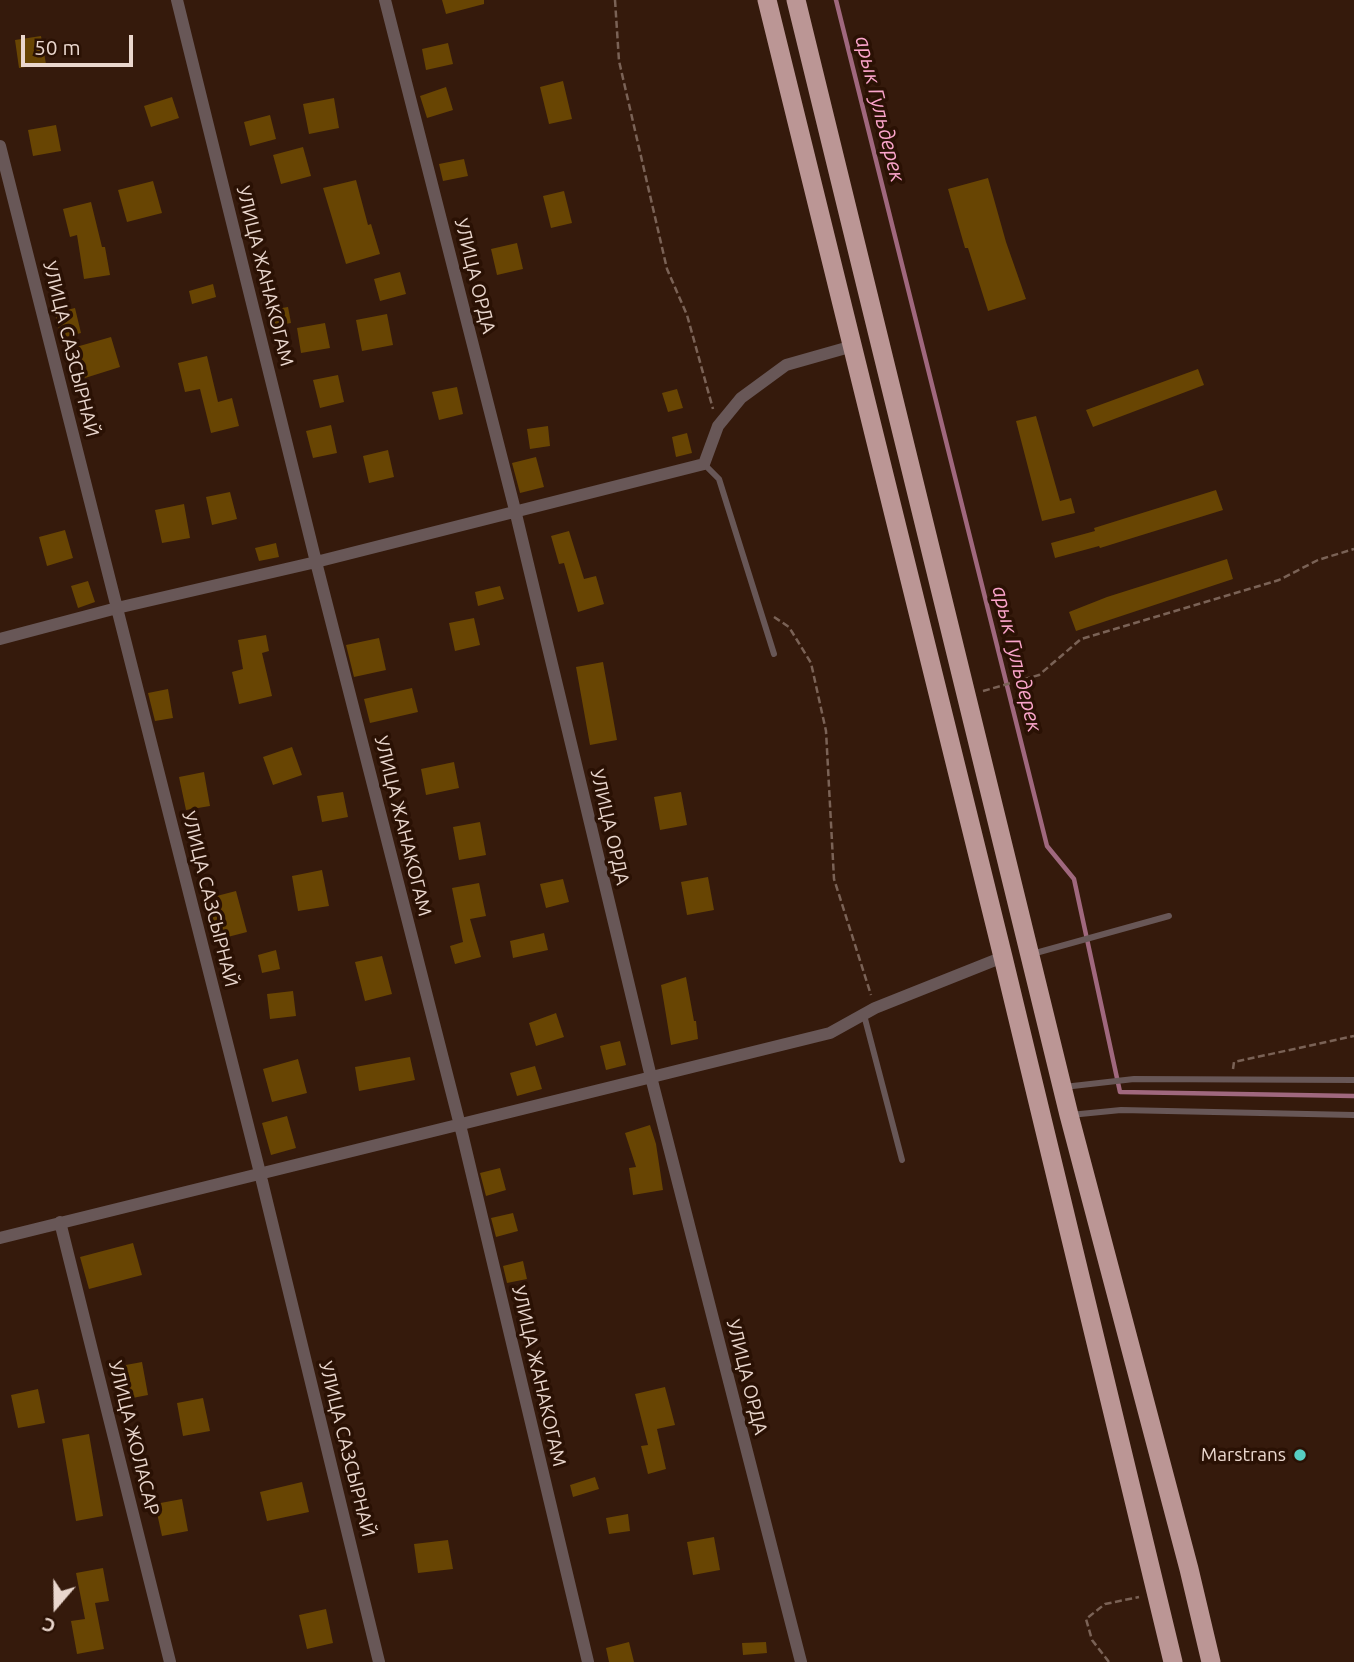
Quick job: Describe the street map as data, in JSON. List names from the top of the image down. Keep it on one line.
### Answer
{"streets":{"street":["УЛИЦА ЖАНАКОГАМ","УЛИЦА ОРДА","УЛИЦА САЗСЫРНАЙ","УЛИЦА ЖОЛАСАР"]},"water":["арык Гульдерек"],"places":["Marstrans"],"scale_bar":"50 m","north":"bottom"}
